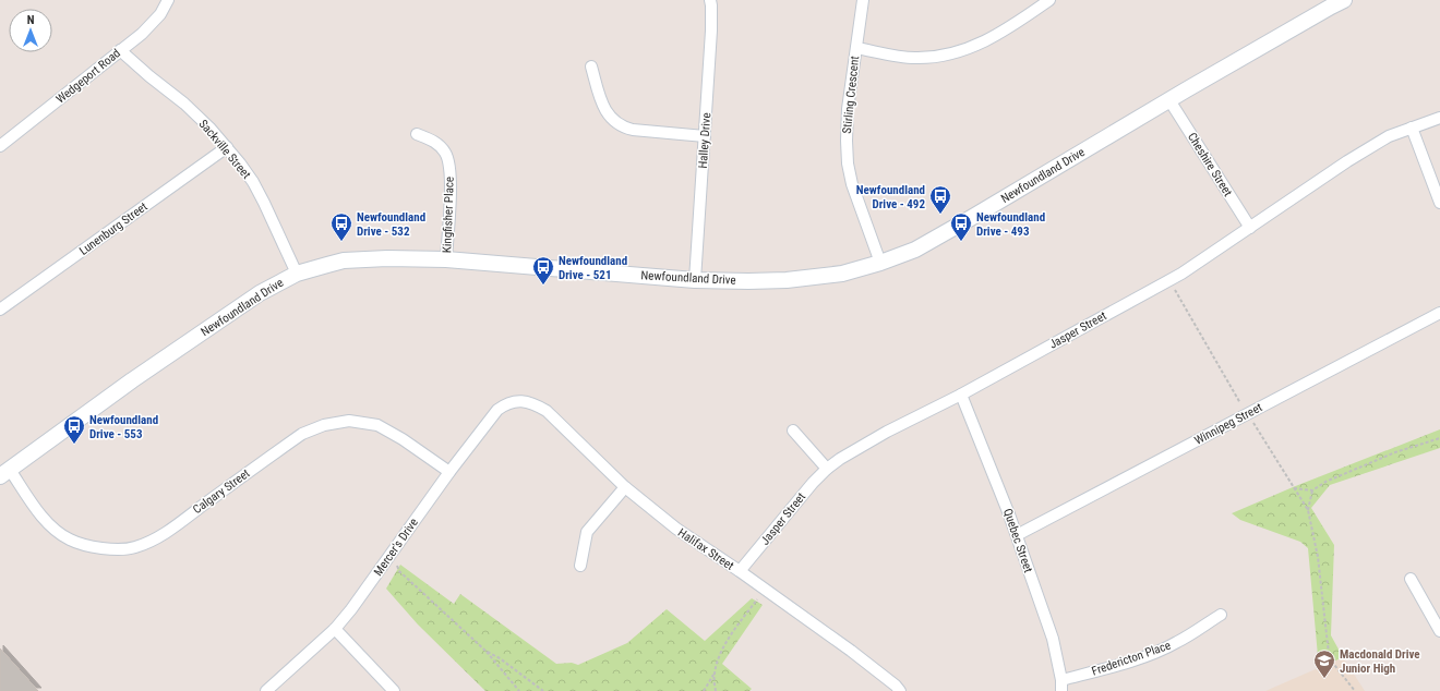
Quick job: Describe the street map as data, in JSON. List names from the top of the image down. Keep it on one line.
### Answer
{"streets":{"street":["Wedgeport Road","Stirling Crescent","Halley Drive","Sackville Street","Cheshire Street","Newfoundland Drive","Kingfisher Place","Lunenburg Street","Jasper Street","Winnipeg Street","Calgary Street","Quebec Street","Mercer's Drive","Halifax Street","Fredericton Place"]},"crossings":[["Wedgeport Road","Sackville Street"],["Stirling Crescent","Newfoundland Drive"],["Halley Drive","Newfoundland Drive"],["Sackville Street","Newfoundland Drive"],["Sackville Street","Lunenburg Street"],["Cheshire Street","Newfoundland Drive"],["Cheshire Street","Jasper Street"],["Newfoundland Drive","Kingfisher Place"],["Newfoundland Drive","Calgary Street"],["Jasper Street","Quebec Street"],["Jasper Street","Halifax Street"],["Winnipeg Street","Quebec Street"],["Calgary Street","Mercer's Drive"],["Quebec Street","Fredericton Place"],["Mercer's Drive","Halifax Street"]],"places":{"bus stop":["Newfoundland Drive - 492","Newfoundland Drive - 532","Newfoundland Drive - 493","Newfoundland Drive - 521","Newfoundland Drive - 553"],"school or university":["Macdonald Drive Junior High"]},"north":"top"}
